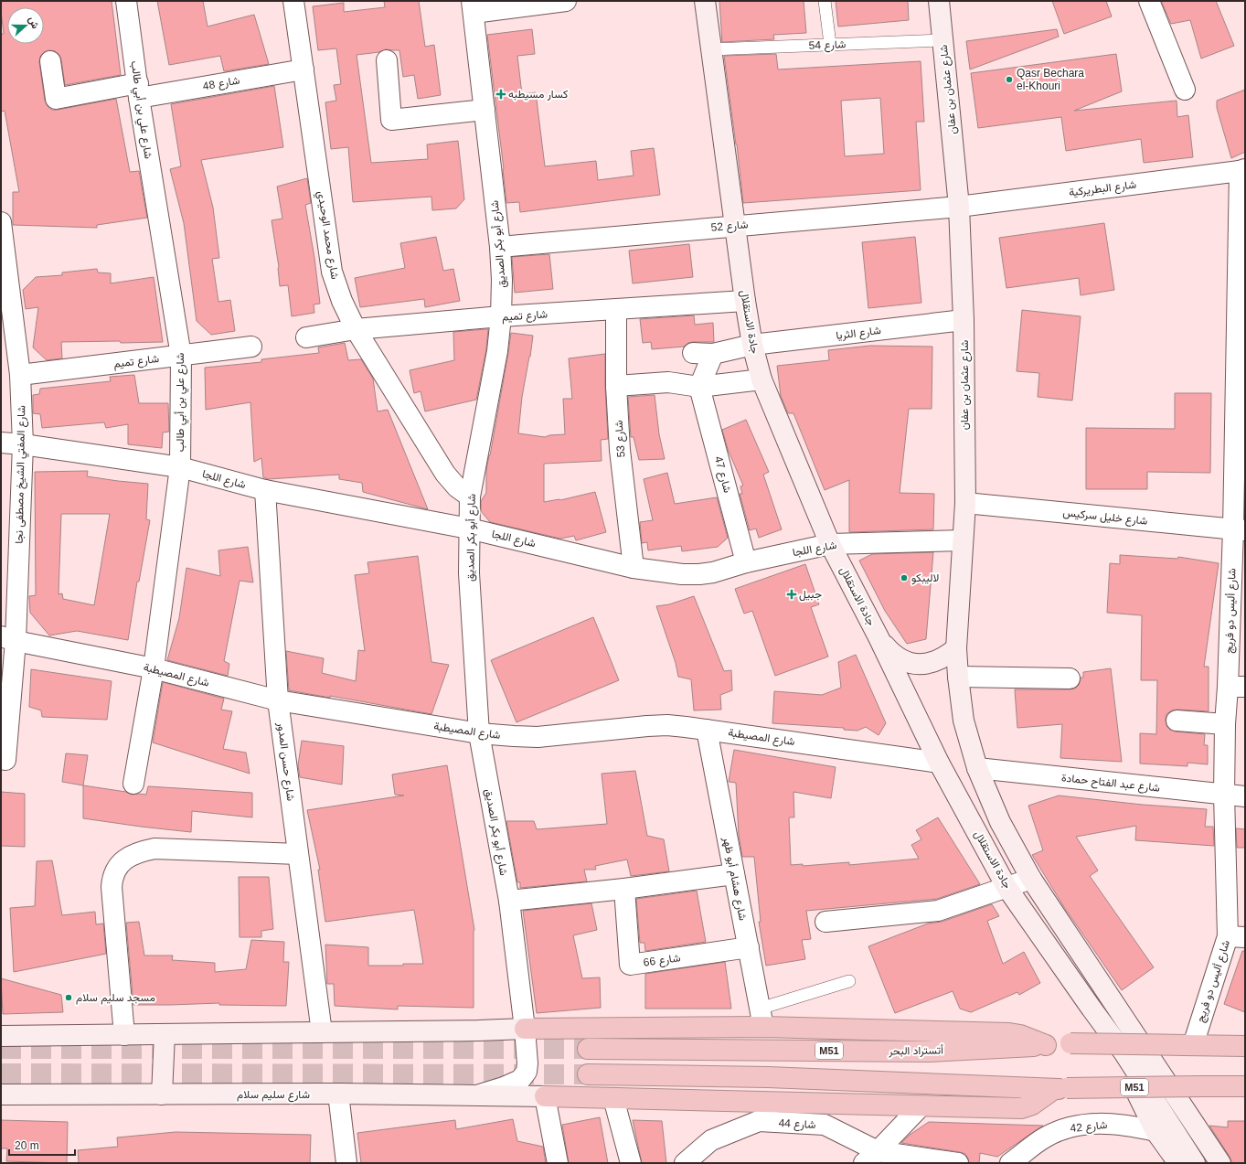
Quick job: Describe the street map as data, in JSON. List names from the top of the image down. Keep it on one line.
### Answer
{"streets":{"highway":["M51","أتستراد البحر"],"main road":["شارع عثمان بن عفان","جادة الاستقلال","شارع سليم سلام"],"street":["شارع 48","شارع علي بن أبي طالب","شارع البطريركية","شارع 52","شارع محمد الوحيدي","شارع أبو بكر الصديق","شارع تميم","شارع الثريا","شارع 53","شارع المفتي الشيخ مصطفى نجا","شارع 47","شارع اللجا","شارع خليل سركيس","شارع أليس دو فريج","شارع المصيطبة","شارع حسن المدور","شارع عبد الفتاح حمادة","شارع هشام أبو ظهر","شارع 66","شارع 44","شارع 42"],"lane":["شارع 54"]},"crossings":[["شارع 54","شارع عثمان بن عفان"],["شارع 54","جادة الاستقلال"],["شارع 48","شارع علي بن أبي طالب"],["شارع 48","شارع محمد الوحيدي"],["شارع عثمان بن عفان","شارع البطريركية"],["شارع عثمان بن عفان","شارع 52"],["شارع عثمان بن عفان","شارع الثريا"],["شارع عثمان بن عفان","شارع اللجا"],["شارع عثمان بن عفان","شارع خليل سركيس"],["شارع عثمان بن عفان","شارع عبد الفتاح حمادة"],["شارع علي بن أبي طالب","شارع تميم"],["شارع علي بن أبي طالب","شارع اللجا"],["شارع علي بن أبي طالب","شارع المصيطبة"],["شارع البطريركية","شارع 52"],["شارع البطريركية","شارع أليس دو فريج"],["شارع 52","شارع أبو بكر الصديق"],["شارع 52","جادة الاستقلال"],["شارع محمد الوحيدي","شارع أبو بكر الصديق"],["شارع محمد الوحيدي","شارع تميم"],["شارع أبو بكر الصديق","شارع تميم"],["شارع أبو بكر الصديق","شارع اللجا"],["شارع أبو بكر الصديق","شارع المصيطبة"],["شارع أبو بكر الصديق","شارع سليم سلام"],["شارع تميم","جادة الاستقلال"],["شارع تميم","شارع 53"],["شارع تميم","شارع المفتي الشيخ مصطفى نجا"],["جادة الاستقلال","شارع الثريا"],["جادة الاستقلال","شارع اللجا"],["جادة الاستقلال","شارع المصيطبة"],["جادة الاستقلال","شارع 42"],["شارع 53","شارع اللجا"],["شارع المفتي الشيخ مصطفى نجا","شارع اللجا"],["شارع المفتي الشيخ مصطفى نجا","شارع المصيطبة"],["شارع 47","شارع اللجا"],["شارع اللجا","شارع حسن المدور"],["شارع خليل سركيس","شارع أليس دو فريج"],["شارع أليس دو فريج","شارع عبد الفتاح حمادة"],["شارع أليس دو فريج","أتستراد البحر"],["شارع المصيطبة","شارع حسن المدور"],["شارع المصيطبة","شارع هشام أبو ظهر"],["شارع هشام أبو ظهر","شارع 66"]],"places":{"other":["Qasr Bechara el-Khouri","لاليبكو","مسجد سليم سلام"],"health":["كسار مسيطبه","جبيل"]},"scale_bar":"20 m","north":"right"}
